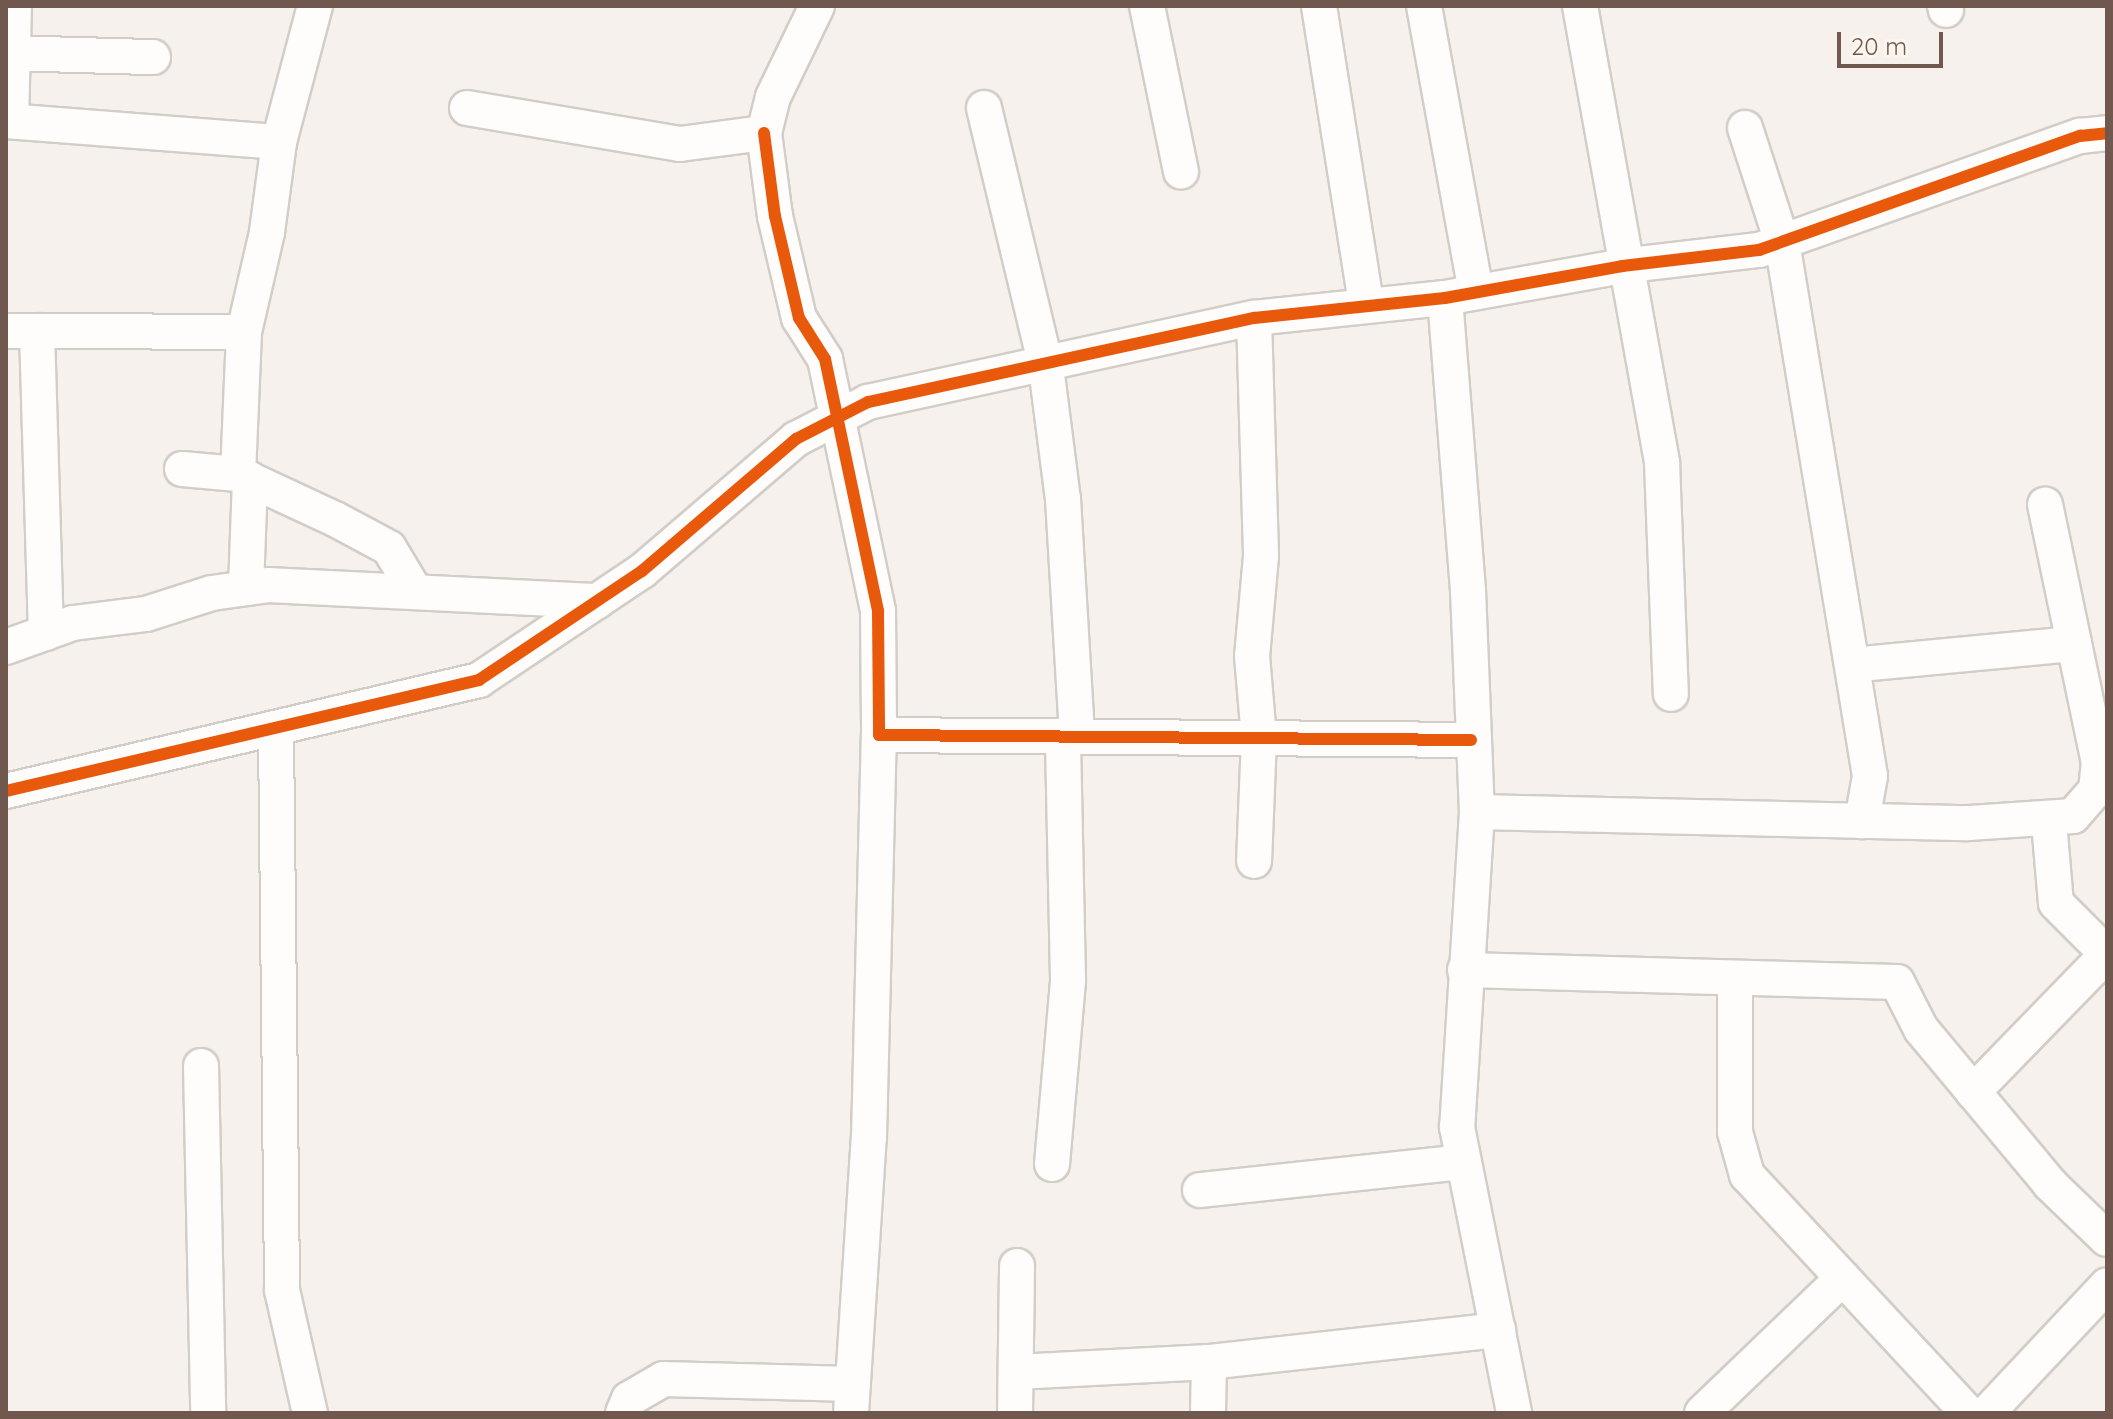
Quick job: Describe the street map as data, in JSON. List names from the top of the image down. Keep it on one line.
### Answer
{"scale_bar":"20 m"}
